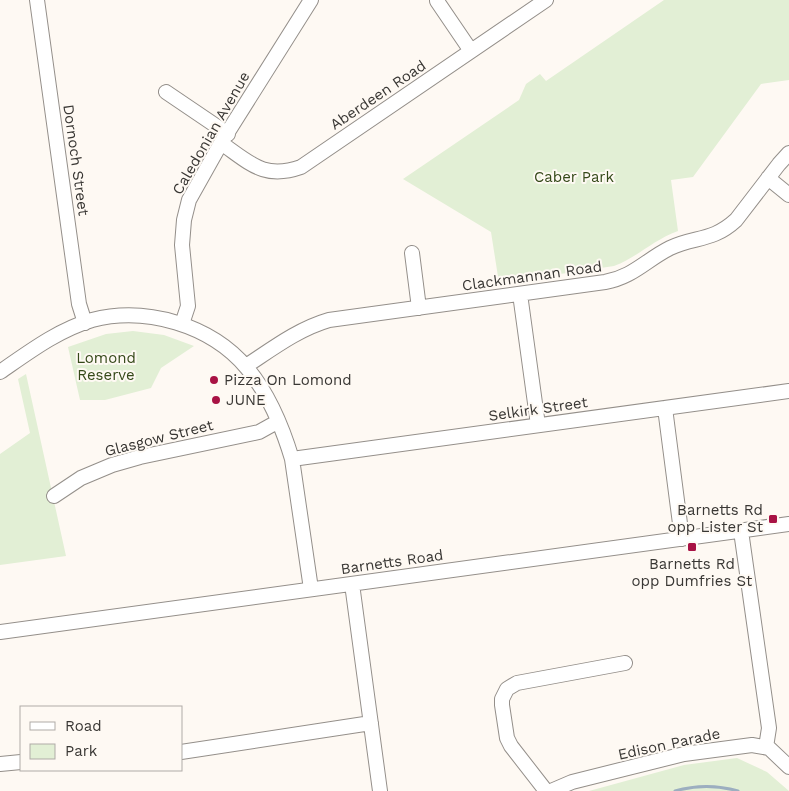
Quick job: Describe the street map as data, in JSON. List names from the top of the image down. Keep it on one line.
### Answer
{"streets":{"street":["Aberdeen Road","Caledonian Avenue","Dornoch Street","Clackmannan Road","Selkirk Street","Glasgow Street","Barnetts Road","Edison Parade"]},"crossings":[["Aberdeen Road","Caledonian Avenue"]],"parks":["Caber Park","Lomond Reserve"],"places":{"other":["Pizza On Lomond","JUNE"],"transit":["Barnetts Rd opp Lister St","Barnetts Rd opp Dumfries St"]},"legend":["Road","Park"]}
